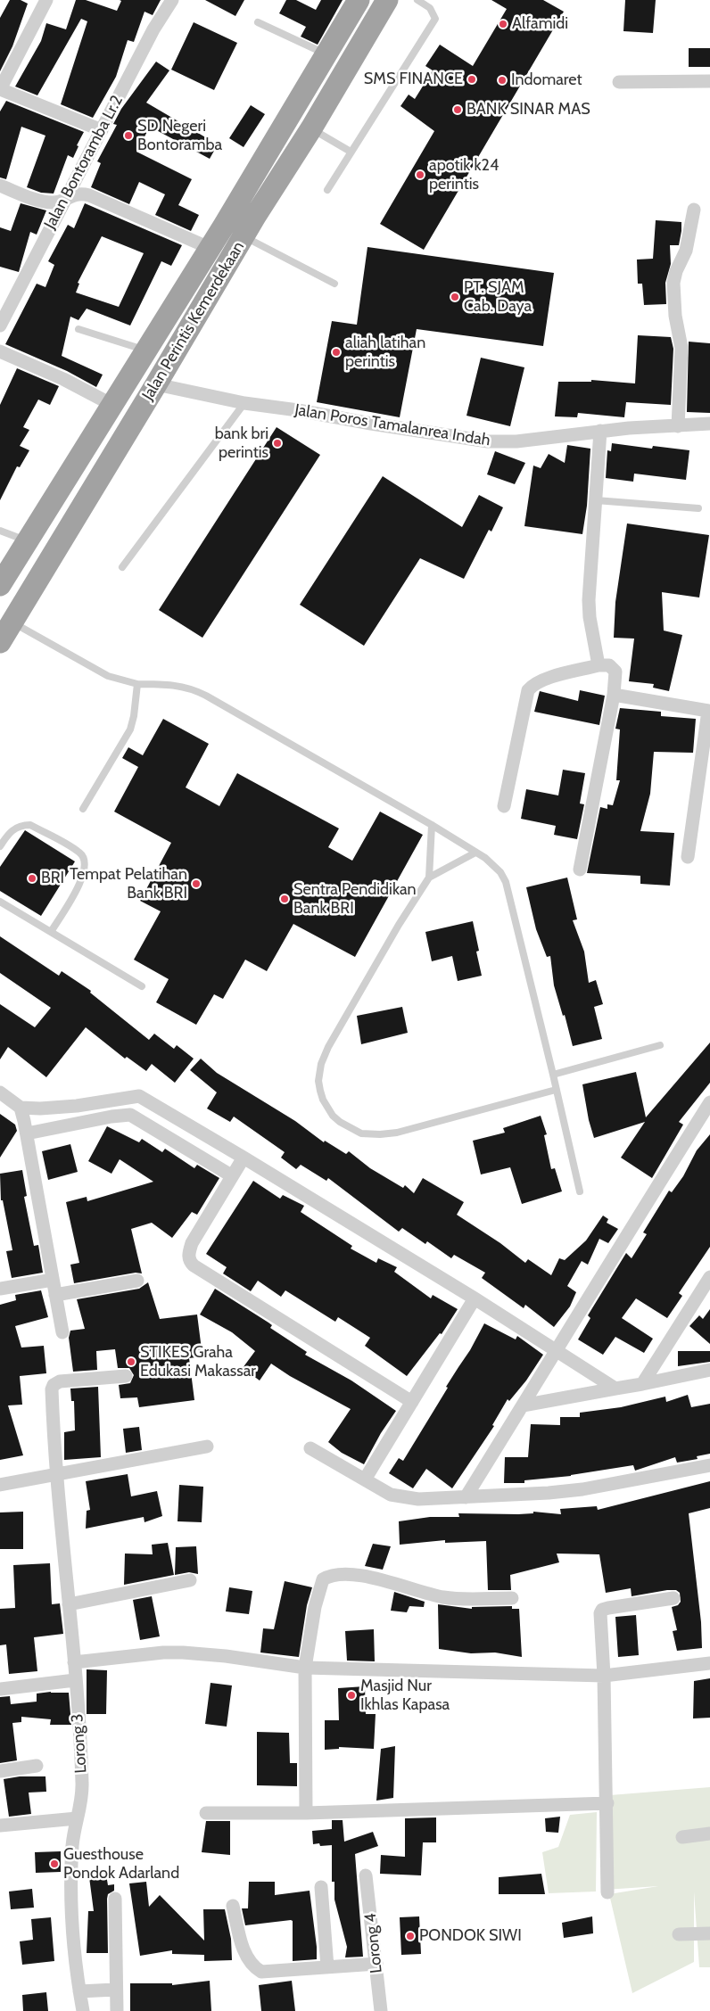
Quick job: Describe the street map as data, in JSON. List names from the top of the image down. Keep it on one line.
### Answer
{"streets":{"highway":["Jalan Perintis Kemerdekaan"],"street":["Jalan Bontoramba Lr.2","Jalan Poros Tamalanrea Indah","Lorong 3","Lorong 4"]},"crossings":[["Jalan Perintis Kemerdekaan","Jalan Poros Tamalanrea Indah"]],"places":["Alfamidi","SMS FINANCE","Indomaret","BANK SINAR MAS","SD Negeri Bontoramba","apotik k24 perintis","PT. SJAM Cab. Daya","aliah latihan perintis","bank bri perintis","BRI","Tempat Pelatihan Bank BRI","Sentra Pendidikan Bank BRI","STIKES Graha Edukasi Makassar","Masjid Nur Ikhlas Kapasa","Guesthouse Pondok Adarland","PONDOK SIWI"]}
